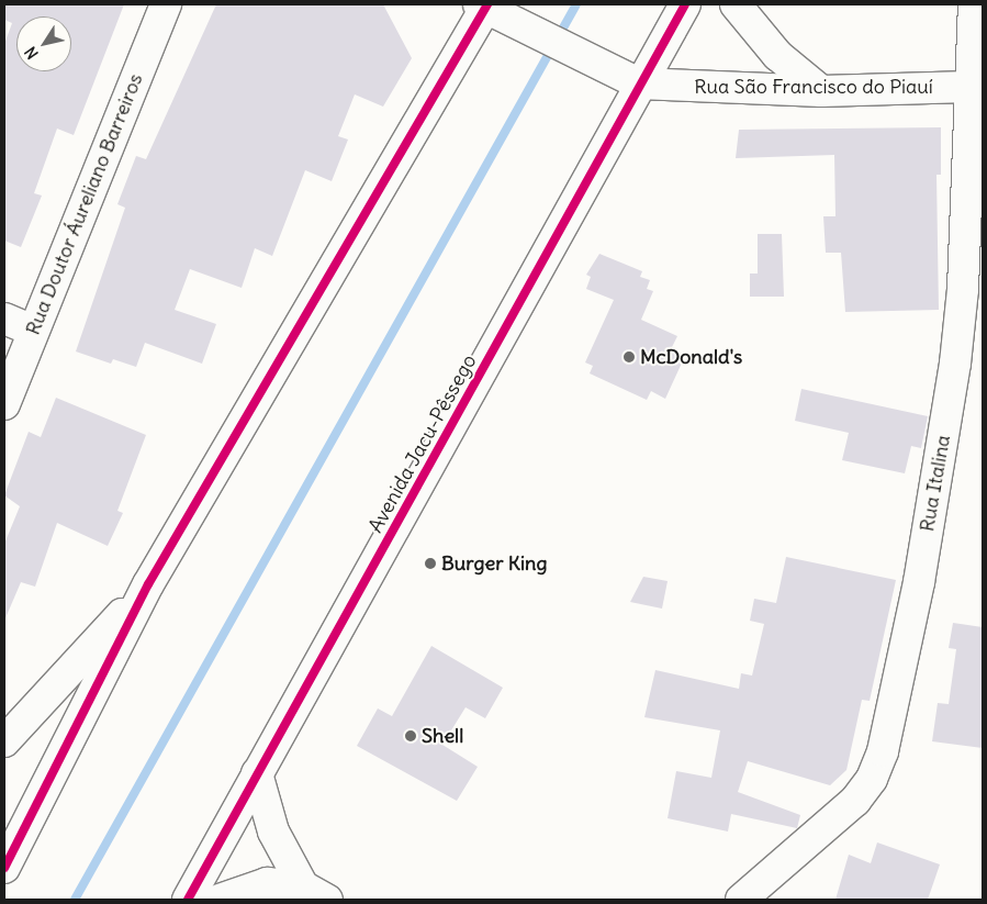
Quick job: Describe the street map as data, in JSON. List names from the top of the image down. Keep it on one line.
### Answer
{"streets":{"main road":["Rua São Francisco do Piauí","Rua Doutor Áureliano Barreiros","Avenida Jacu-Pêssego","Rua Italina"]},"crossings":[["Rua São Francisco do Piauí","Avenida Jacu-Pêssego"],["Rua São Francisco do Piauí","Rua Italina"]],"places":["McDonald's","Burger King","Shell"],"north":"bottom left"}
